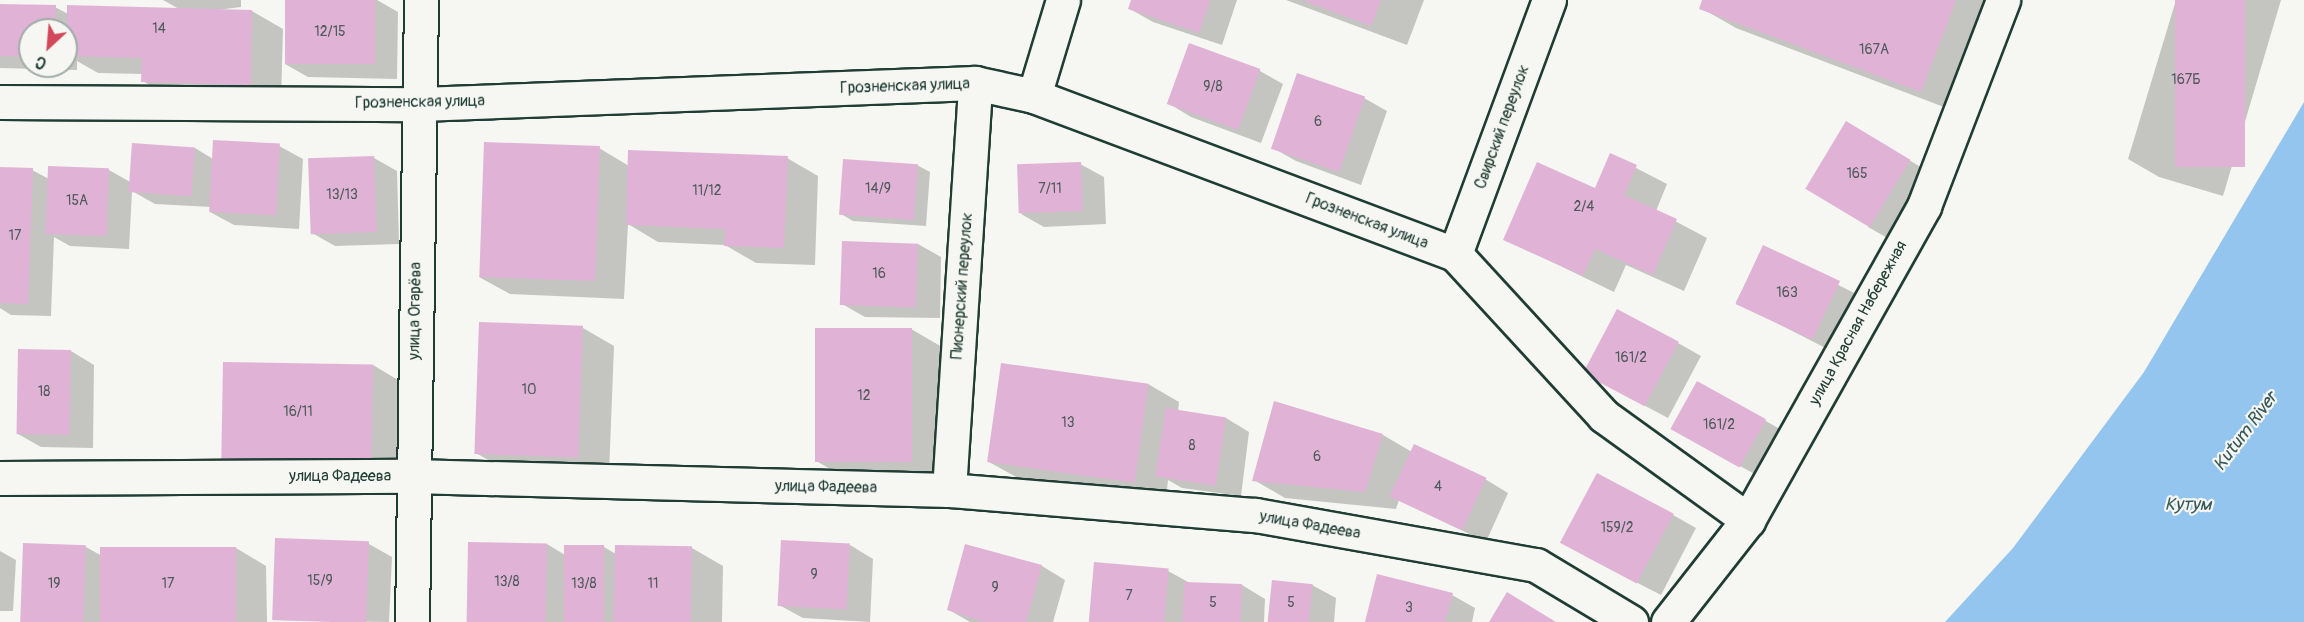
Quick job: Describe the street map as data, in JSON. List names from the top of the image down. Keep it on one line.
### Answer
{"streets":{"street":["Грозненская улица","Свирский переулок","Пионерский переулок","улица Огарёва","улица Красная Набережная","улица Фадеева"]},"crossings":[["Грозненская улица","Свирский переулок"],["Грозненская улица","Пионерский переулок"],["Грозненская улица","улица Огарёва"],["Грозненская улица","улица Красная Набережная"],["Пионерский переулок","улица Фадеева"],["улица Огарёва","улица Фадеева"]],"water":["Kutum River","Кутум"],"house_numbers":["14","12/15","167А","167Б","9/8","6","165","14/9","7/11","11/12","13/13","15А","2/4","17","16","163","161/2","10","18","12","16/11","13","161/2","8","6","4","159/2","9","15/9","13/8","19","17","13/8","11","9","7","5","5","3"],"north":"bottom left"}
